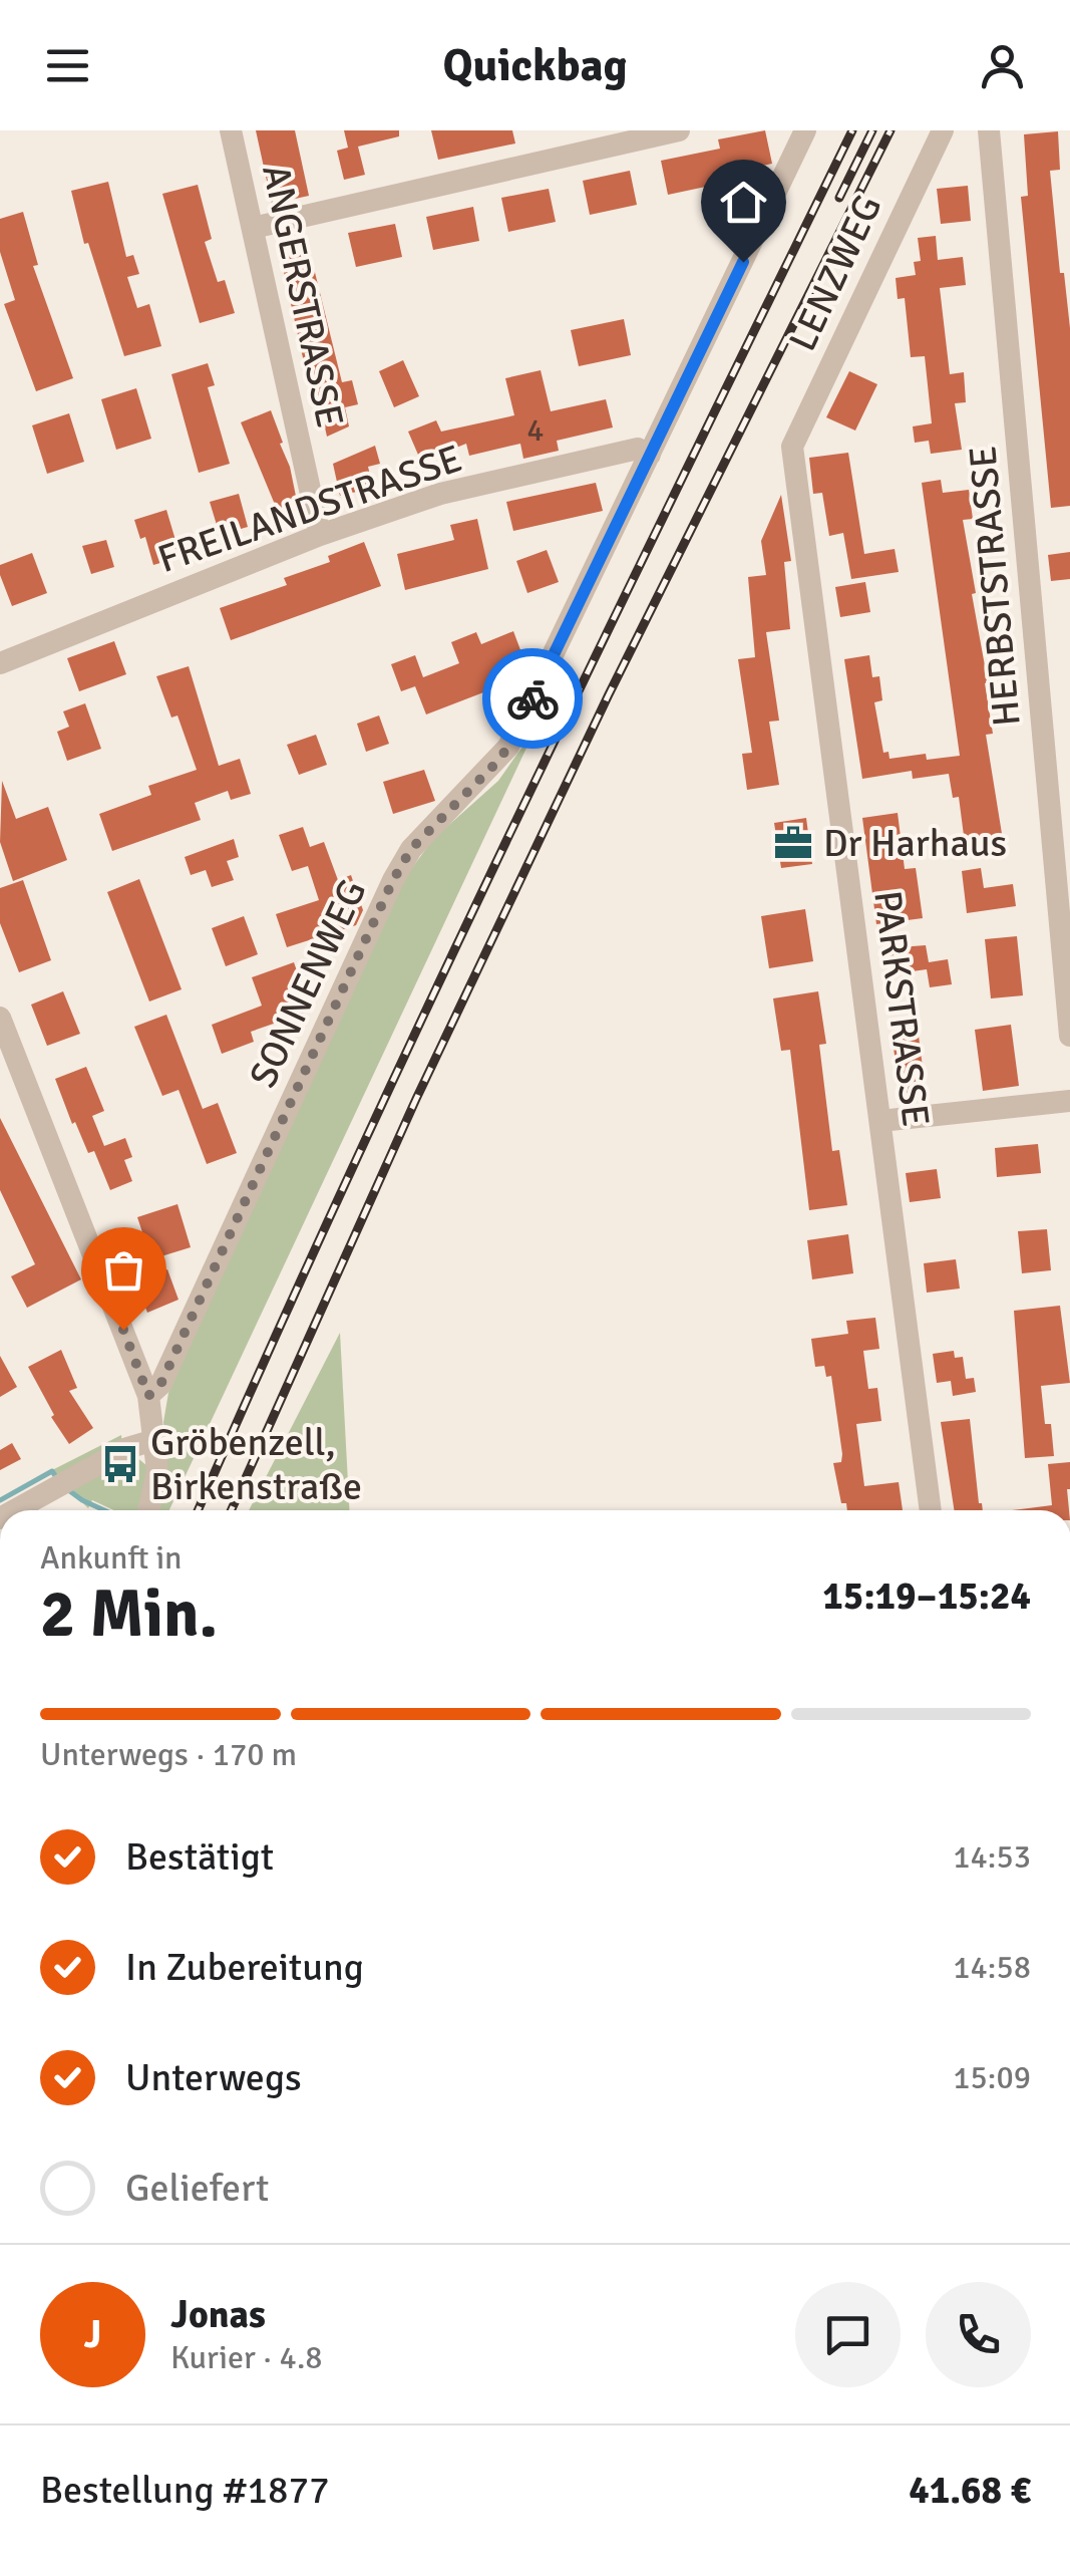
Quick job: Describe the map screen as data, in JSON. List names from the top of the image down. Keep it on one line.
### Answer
{"streets":{"street":["LENZWEG","ANGERSTRASSE","FREILANDSTRASSE","HERBSTSTRASSE","SONNENWEG","PARKSTRASSE"]},"crossings":[["LENZWEG","PARKSTRASSE"],["ANGERSTRASSE","FREILANDSTRASSE"],["FREILANDSTRASSE","SONNENWEG"]],"places":{"office":["Dr Harhaus"],"bus stop":["Gröbenzell, Birkenstraße"]},"house_numbers":["4"],"page":{"header":"Quickbag","heading":["2 Min.","Ankunft in","15:19–15:24"],"panel":["Jonas","Kurier · 4.8","Bestellung #1877","41.68 €"],"bar":"Unterwegs · 170 m","list":[["Bestätigt","14:53"],["In Zubereitung","14:58"],["Unterwegs","15:09"],"Geliefert"],"round":"J"}}
